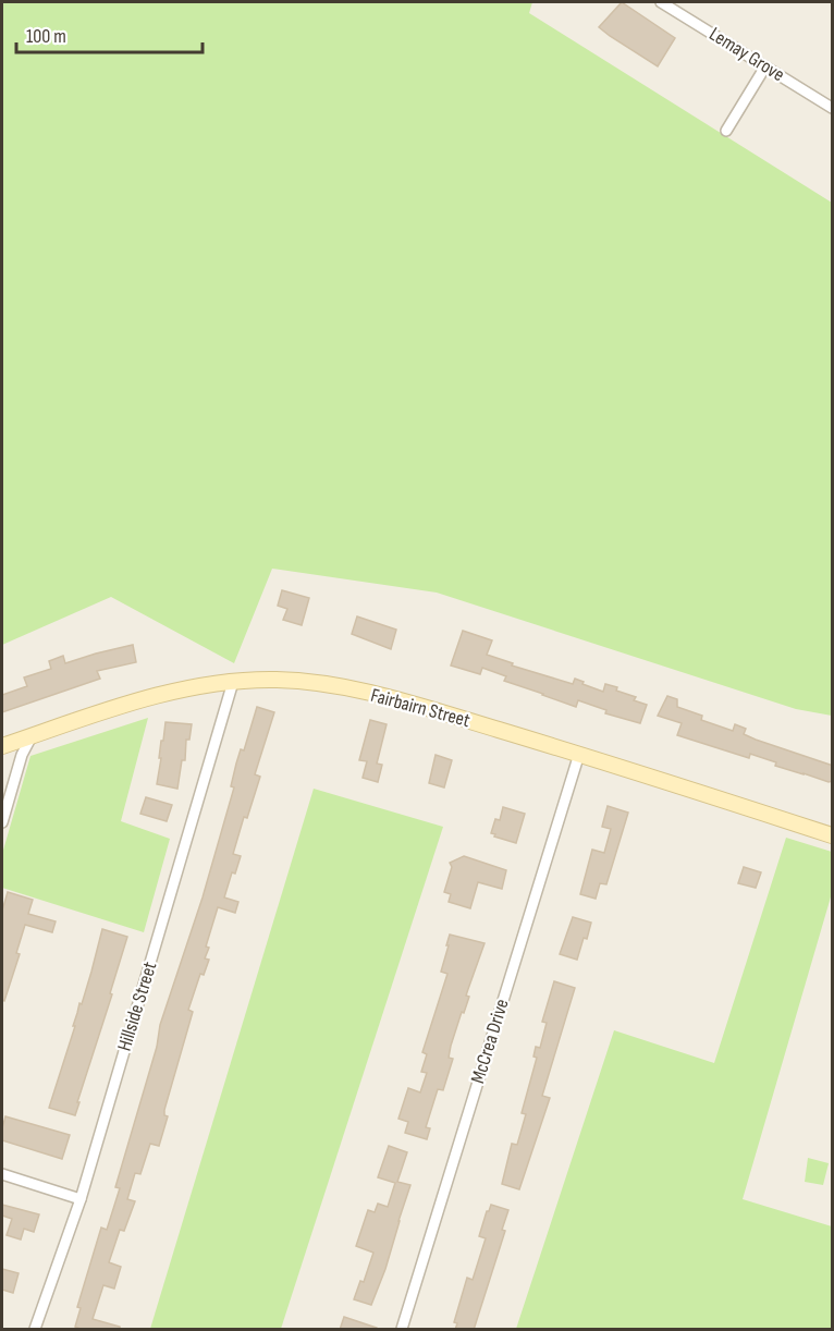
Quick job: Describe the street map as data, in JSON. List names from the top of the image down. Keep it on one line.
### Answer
{"streets":{"main road":["Fairbairn Street"],"street":["Lemay Grove","Hillside Street","McCrea Drive"]},"crossings":[["Fairbairn Street","Hillside Street"],["Fairbairn Street","McCrea Drive"]],"scale_bar":"100 m"}
